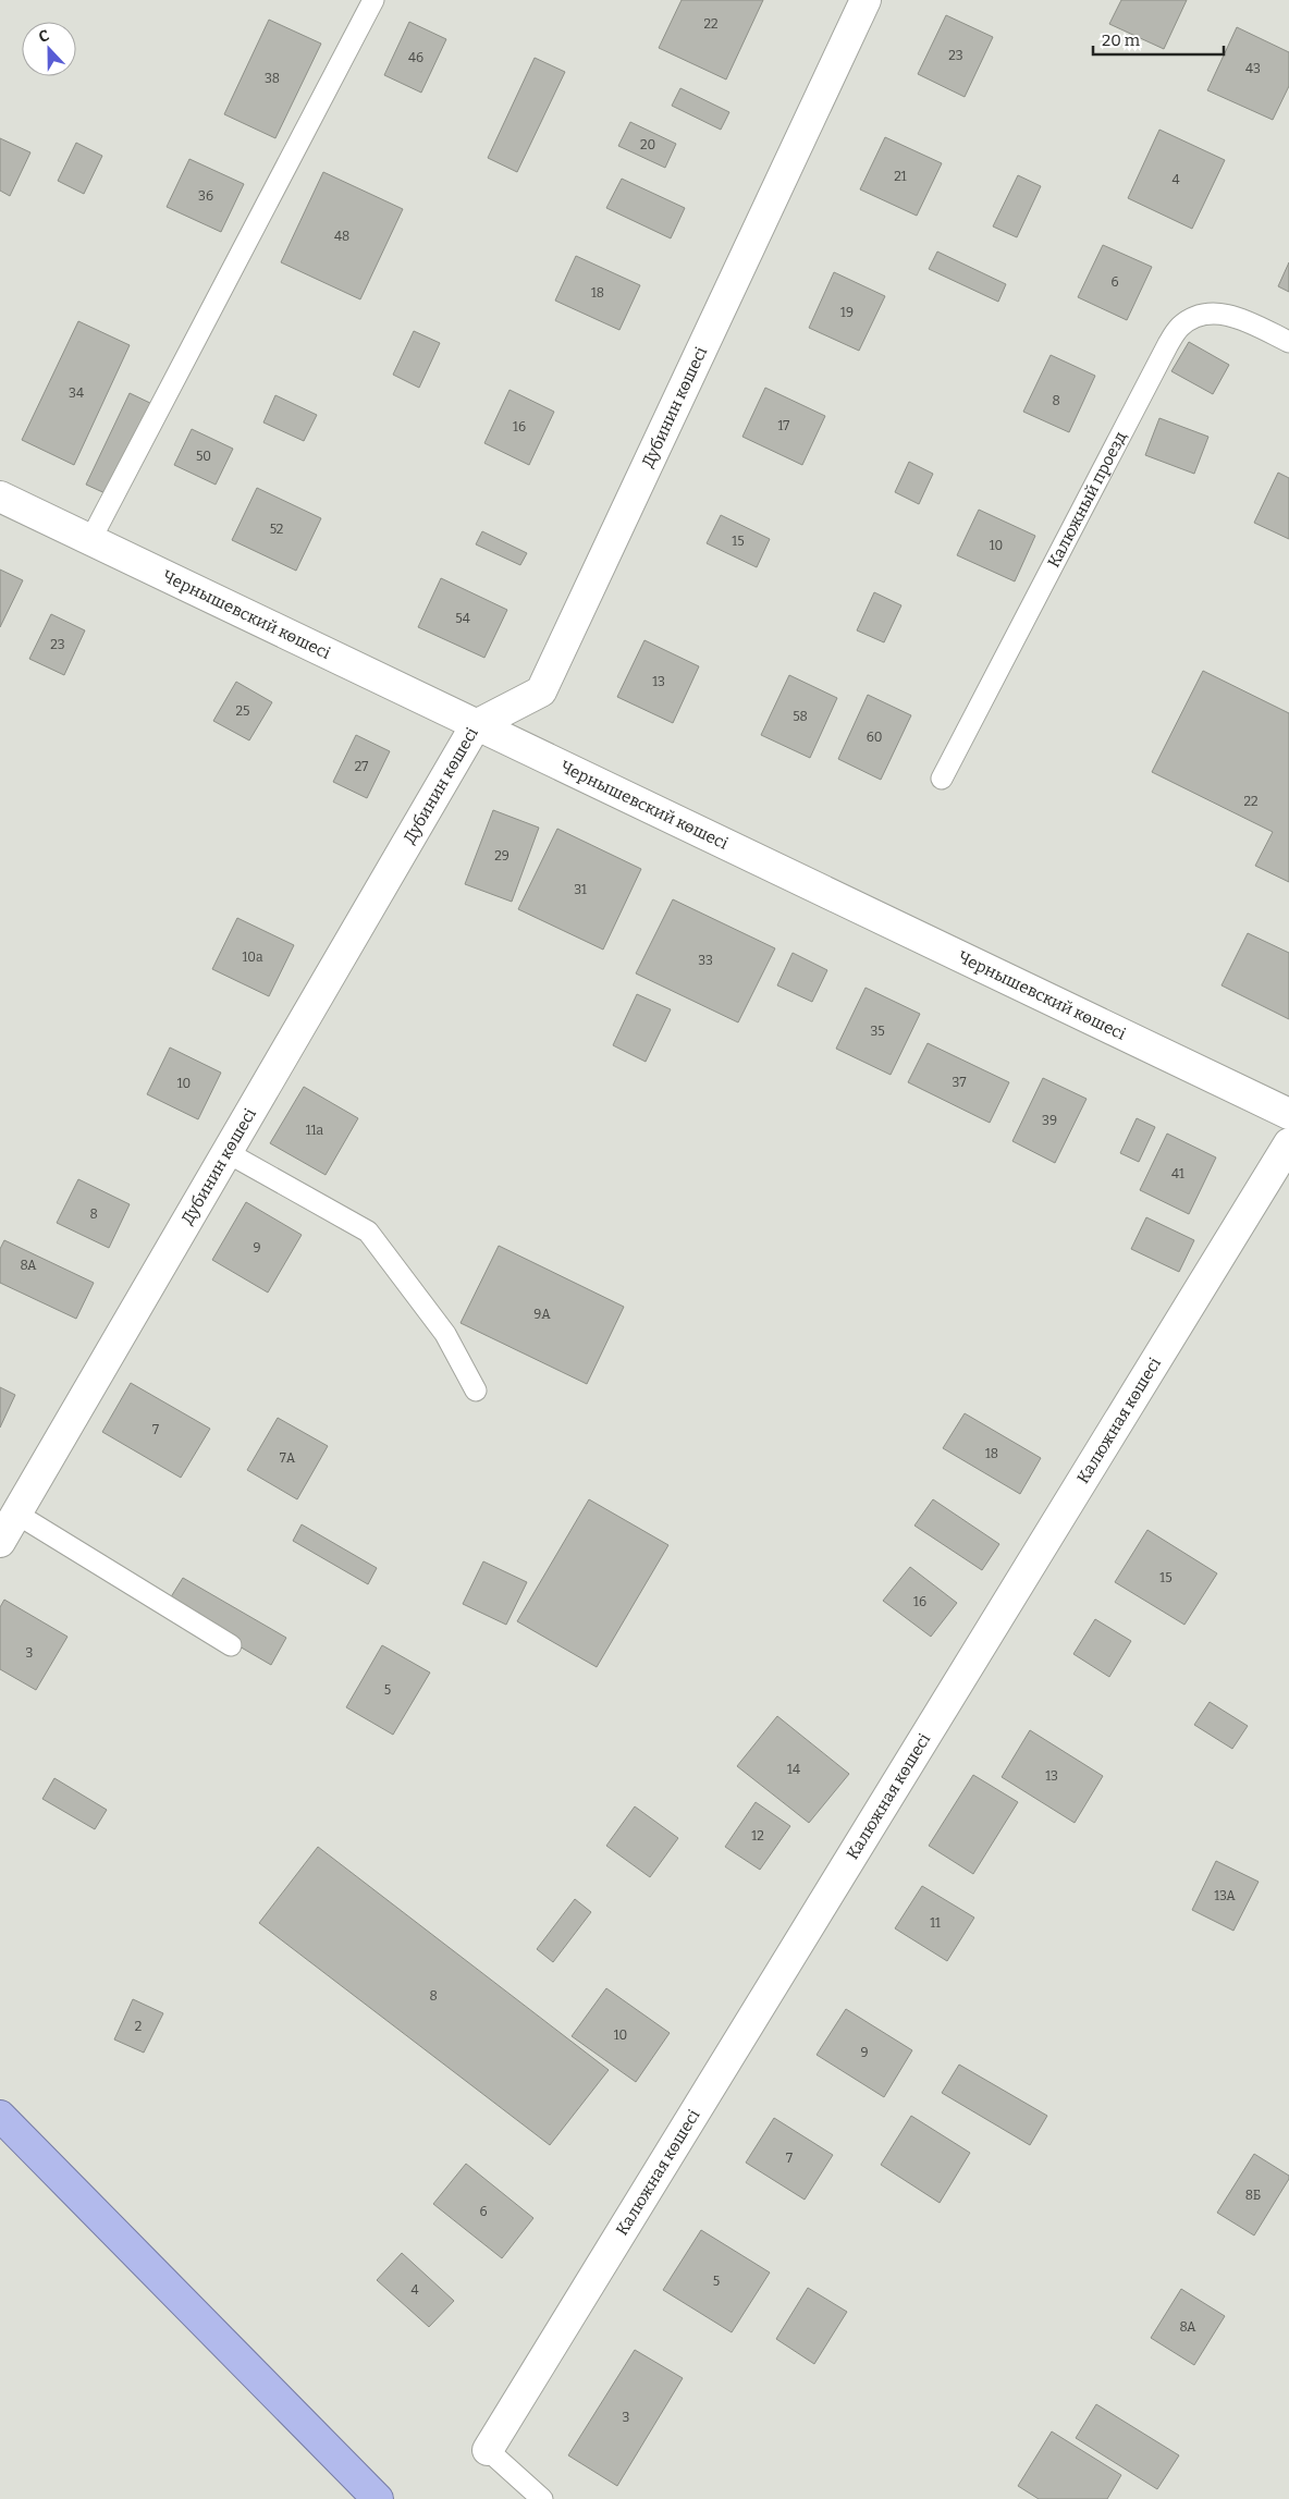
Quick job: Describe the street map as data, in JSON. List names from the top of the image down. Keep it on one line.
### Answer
{"streets":{"street":["Дубинин көшесі","Чернышевский көшесі","Калюжная көшесі"],"lane":["Калюжный проезд"]},"crossings":[["Дубинин көшесі","Чернышевский көшесі"]],"house_numbers":["22","23","46","43","38","20","21","4","36","48","6","18","19","34","8","17","16","50","52","15","10","54","23","13","25","58","60","27","22","29","31","10а","33","35","37","10","39","11а","41","8","9","8А","9А","7","18","7А","15","16","3","5","14","13","12","13А","11","8","2","10","9","7","8Б","6","5","4","8А","3"],"scale_bar":"20 m","north":"top"}
